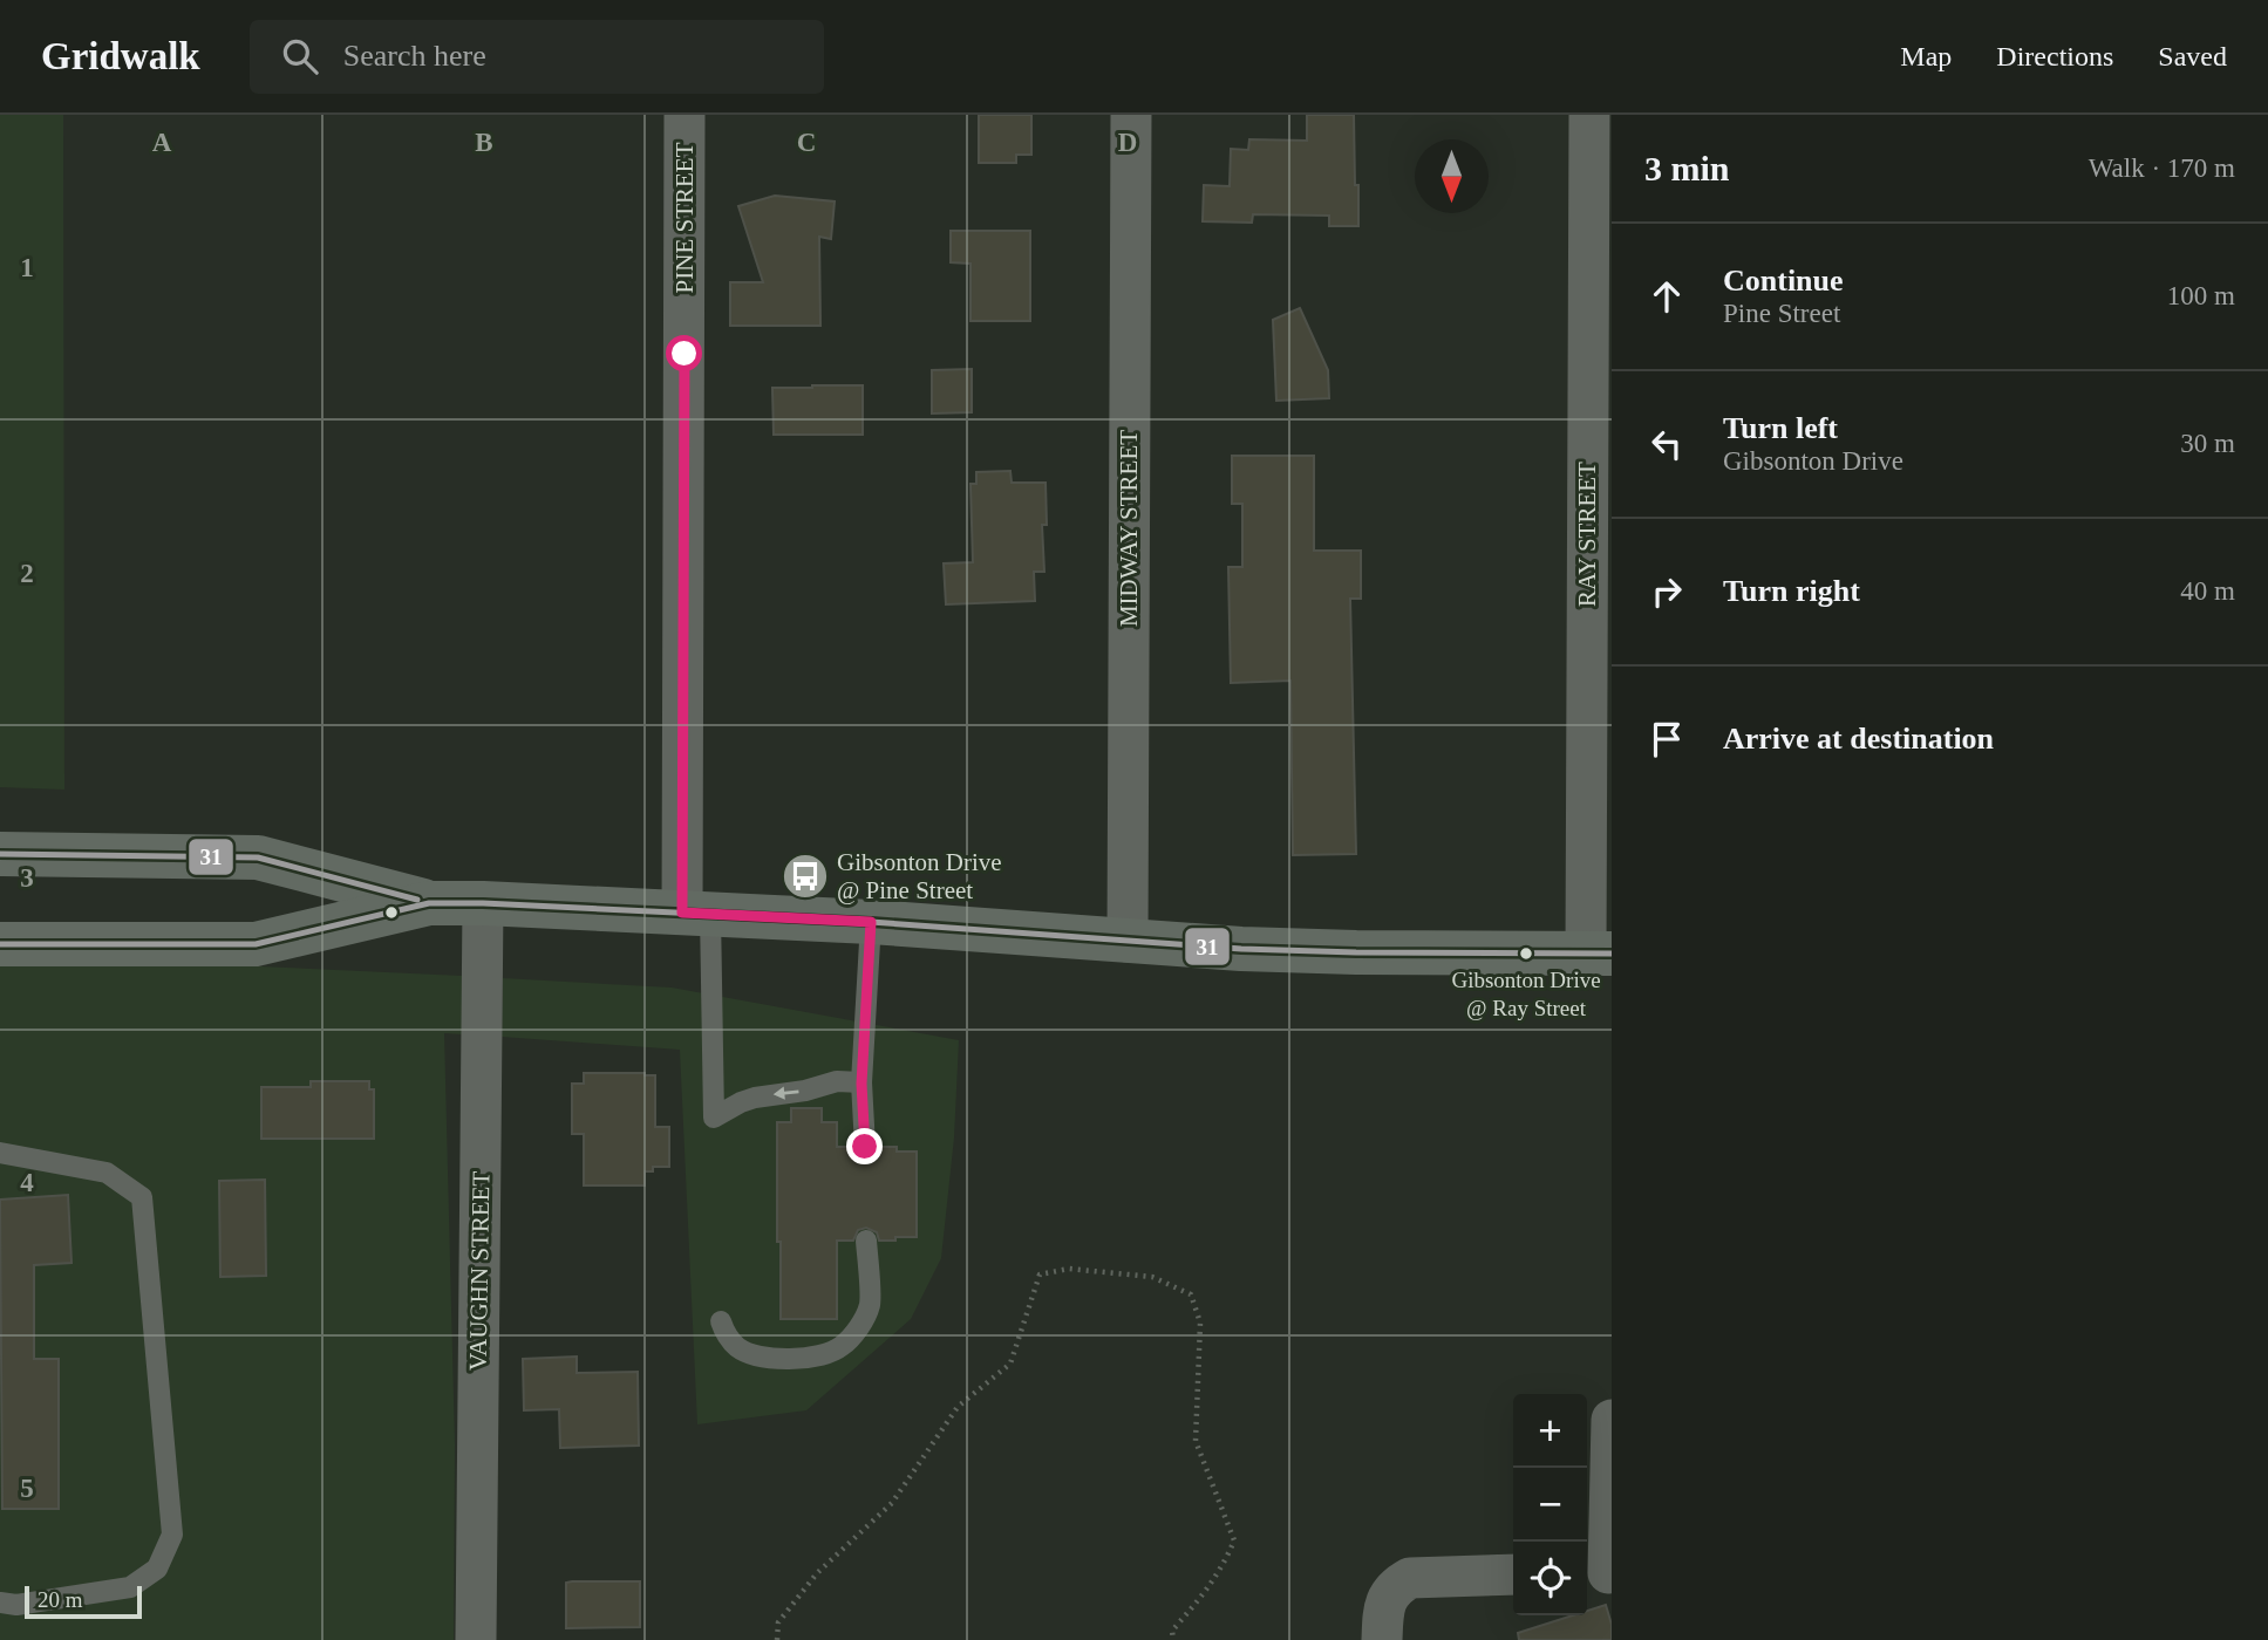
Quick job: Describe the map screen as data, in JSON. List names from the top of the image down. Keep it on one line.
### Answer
{"streets":{"street":["PINE STREET","MIDWAY STREET","RAY STREET","VAUGHN STREET"]},"places":{"bus stop":["Gibsonton Drive @ Pine Street"],"other":["Gibsonton Drive @ Ray Street"]},"lines":["transit line 31"],"scale_bar":"20 m","north":"bottom","page":{"header":"Gridwalk","search":"Search here","nav":["Map","Directions","Saved"],"heading":["3 min","Walk · 170 m"],"list":[["Continue","Pine Street","100 m"],["Turn left","Gibsonton Drive","30 m"],["Turn right","40 m"],"Arrive at destination"],"map_buttons":["+","−"],"scale":"20 m"},"grid":{"columns":["A","B","C","D"],"rows":["1","2","3","4","5"]}}
